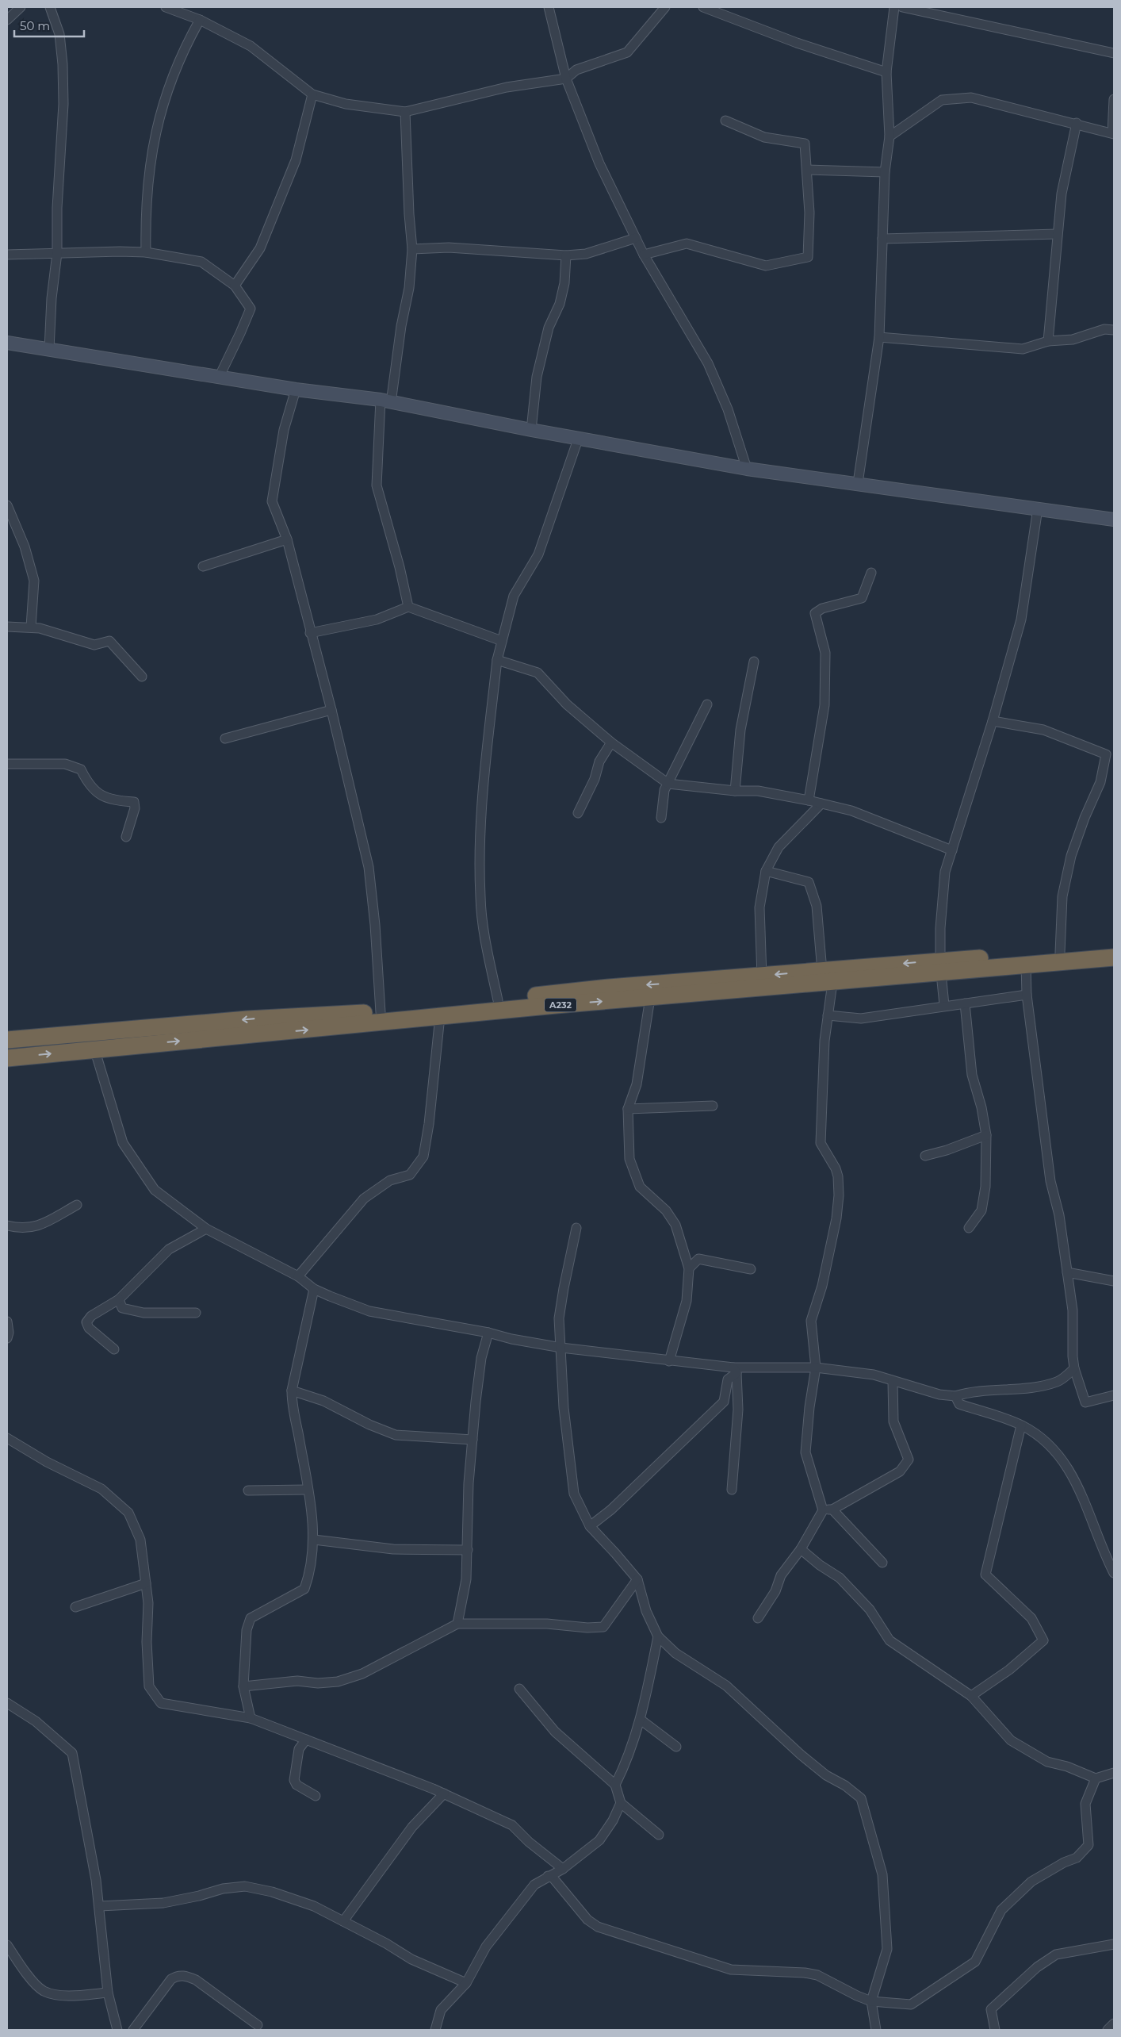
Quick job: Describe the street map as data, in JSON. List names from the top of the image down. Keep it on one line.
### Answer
{"streets":{"highway":["A232"]},"scale_bar":"50 m"}
